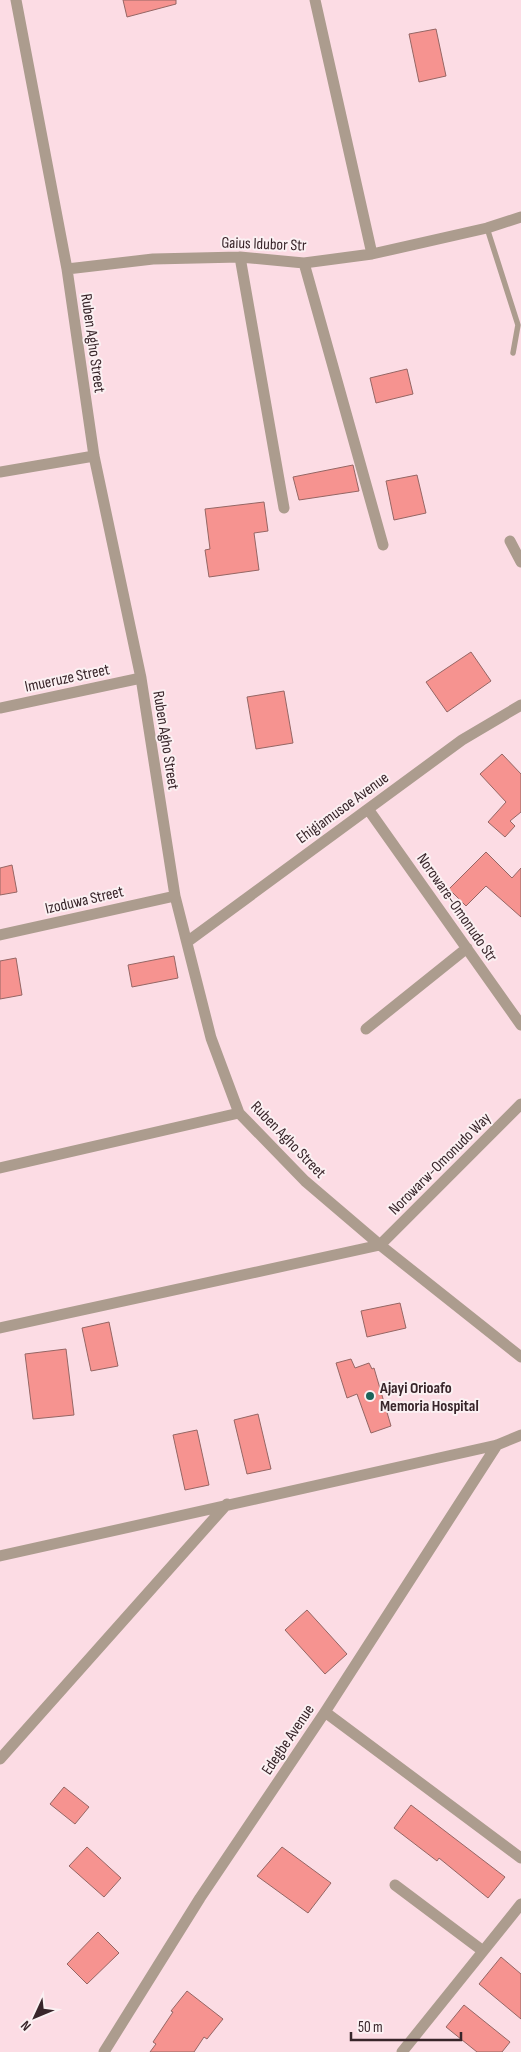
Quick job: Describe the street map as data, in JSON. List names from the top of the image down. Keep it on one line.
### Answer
{"streets":{"street":["Gaius Idubor Str","Ruben Agho Street","Imueruze Street","Ehigiamusoe Avenue","Izoduwa Street","Noroware-Omonudo Str","Norowarw-Omonudo Way","Edegbe Avenue"]},"crossings":[["Gaius Idubor Str","Ruben Agho Street"],["Ruben Agho Street","Imueruze Street"],["Ruben Agho Street","Ehigiamusoe Avenue"],["Ruben Agho Street","Izoduwa Street"],["Ruben Agho Street","Norowarw-Omonudo Way"],["Ehigiamusoe Avenue","Noroware-Omonudo Str"]],"places":["Ajayi Orioafo Memoria Hospital"],"scale_bar":"50 m","north":"bottom left"}
